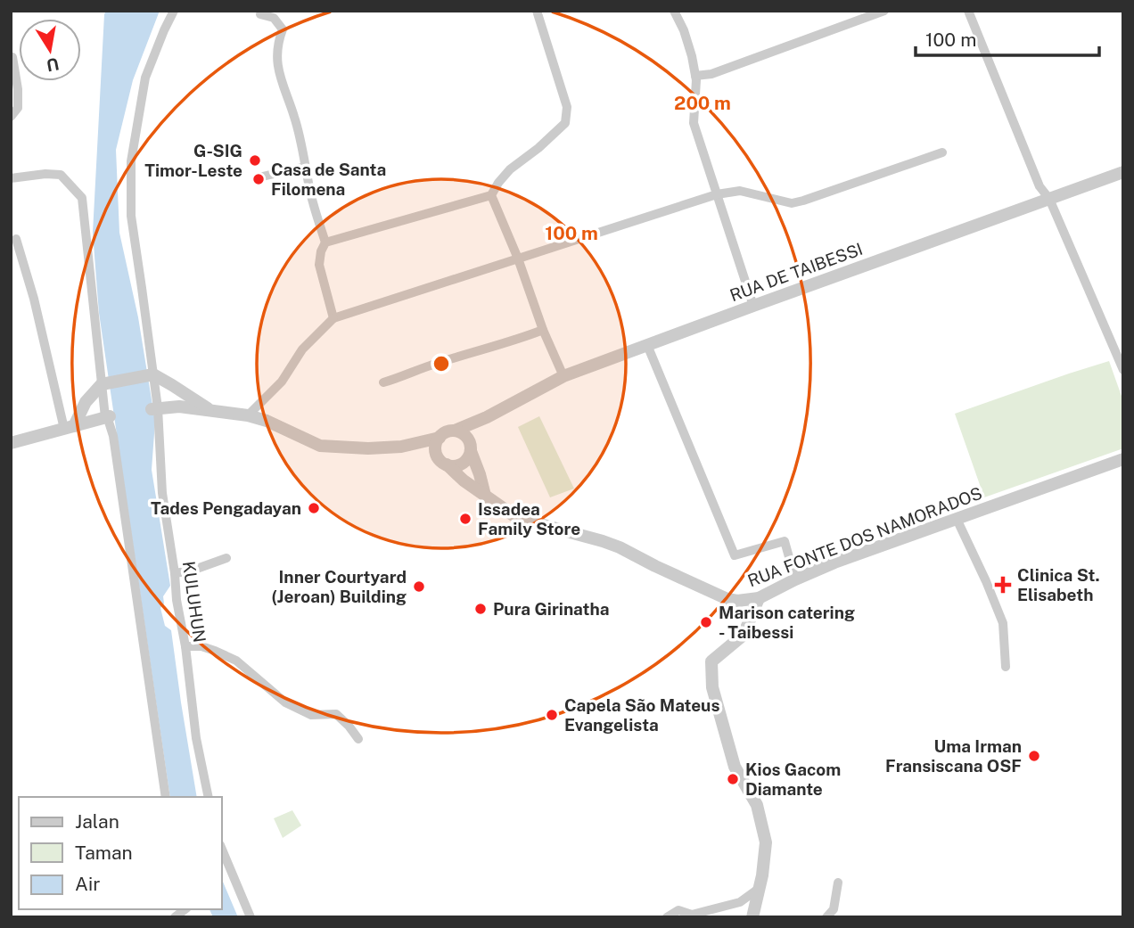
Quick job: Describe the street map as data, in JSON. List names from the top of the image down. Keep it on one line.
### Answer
{"streets":{"street":["RUA DE TAIBESSI","RUA FONTE DOS NAMORADOS","KULUHUN"]},"crossings":[["RUA DE TAIBESSI","RUA FONTE DOS NAMORADOS"]],"places":{"other":["G-SIG Timor-Leste","Casa de Santa Filomena","Tades Pengadayan","Issadea Family Store","Inner Courtyard (Jeroan) Building","Pura Girinatha","Marison catering - Taibessi","Capela São Mateus Evangelista","Uma Irman Fransiscana OSF","Kios Gacom Diamante"],"health":["Clinica St. Elisabeth"]},"legend":["Jalan","Taman","Air"],"scale_bar":"100 m","north":"bottom","rings":["200 m","100 m"]}
